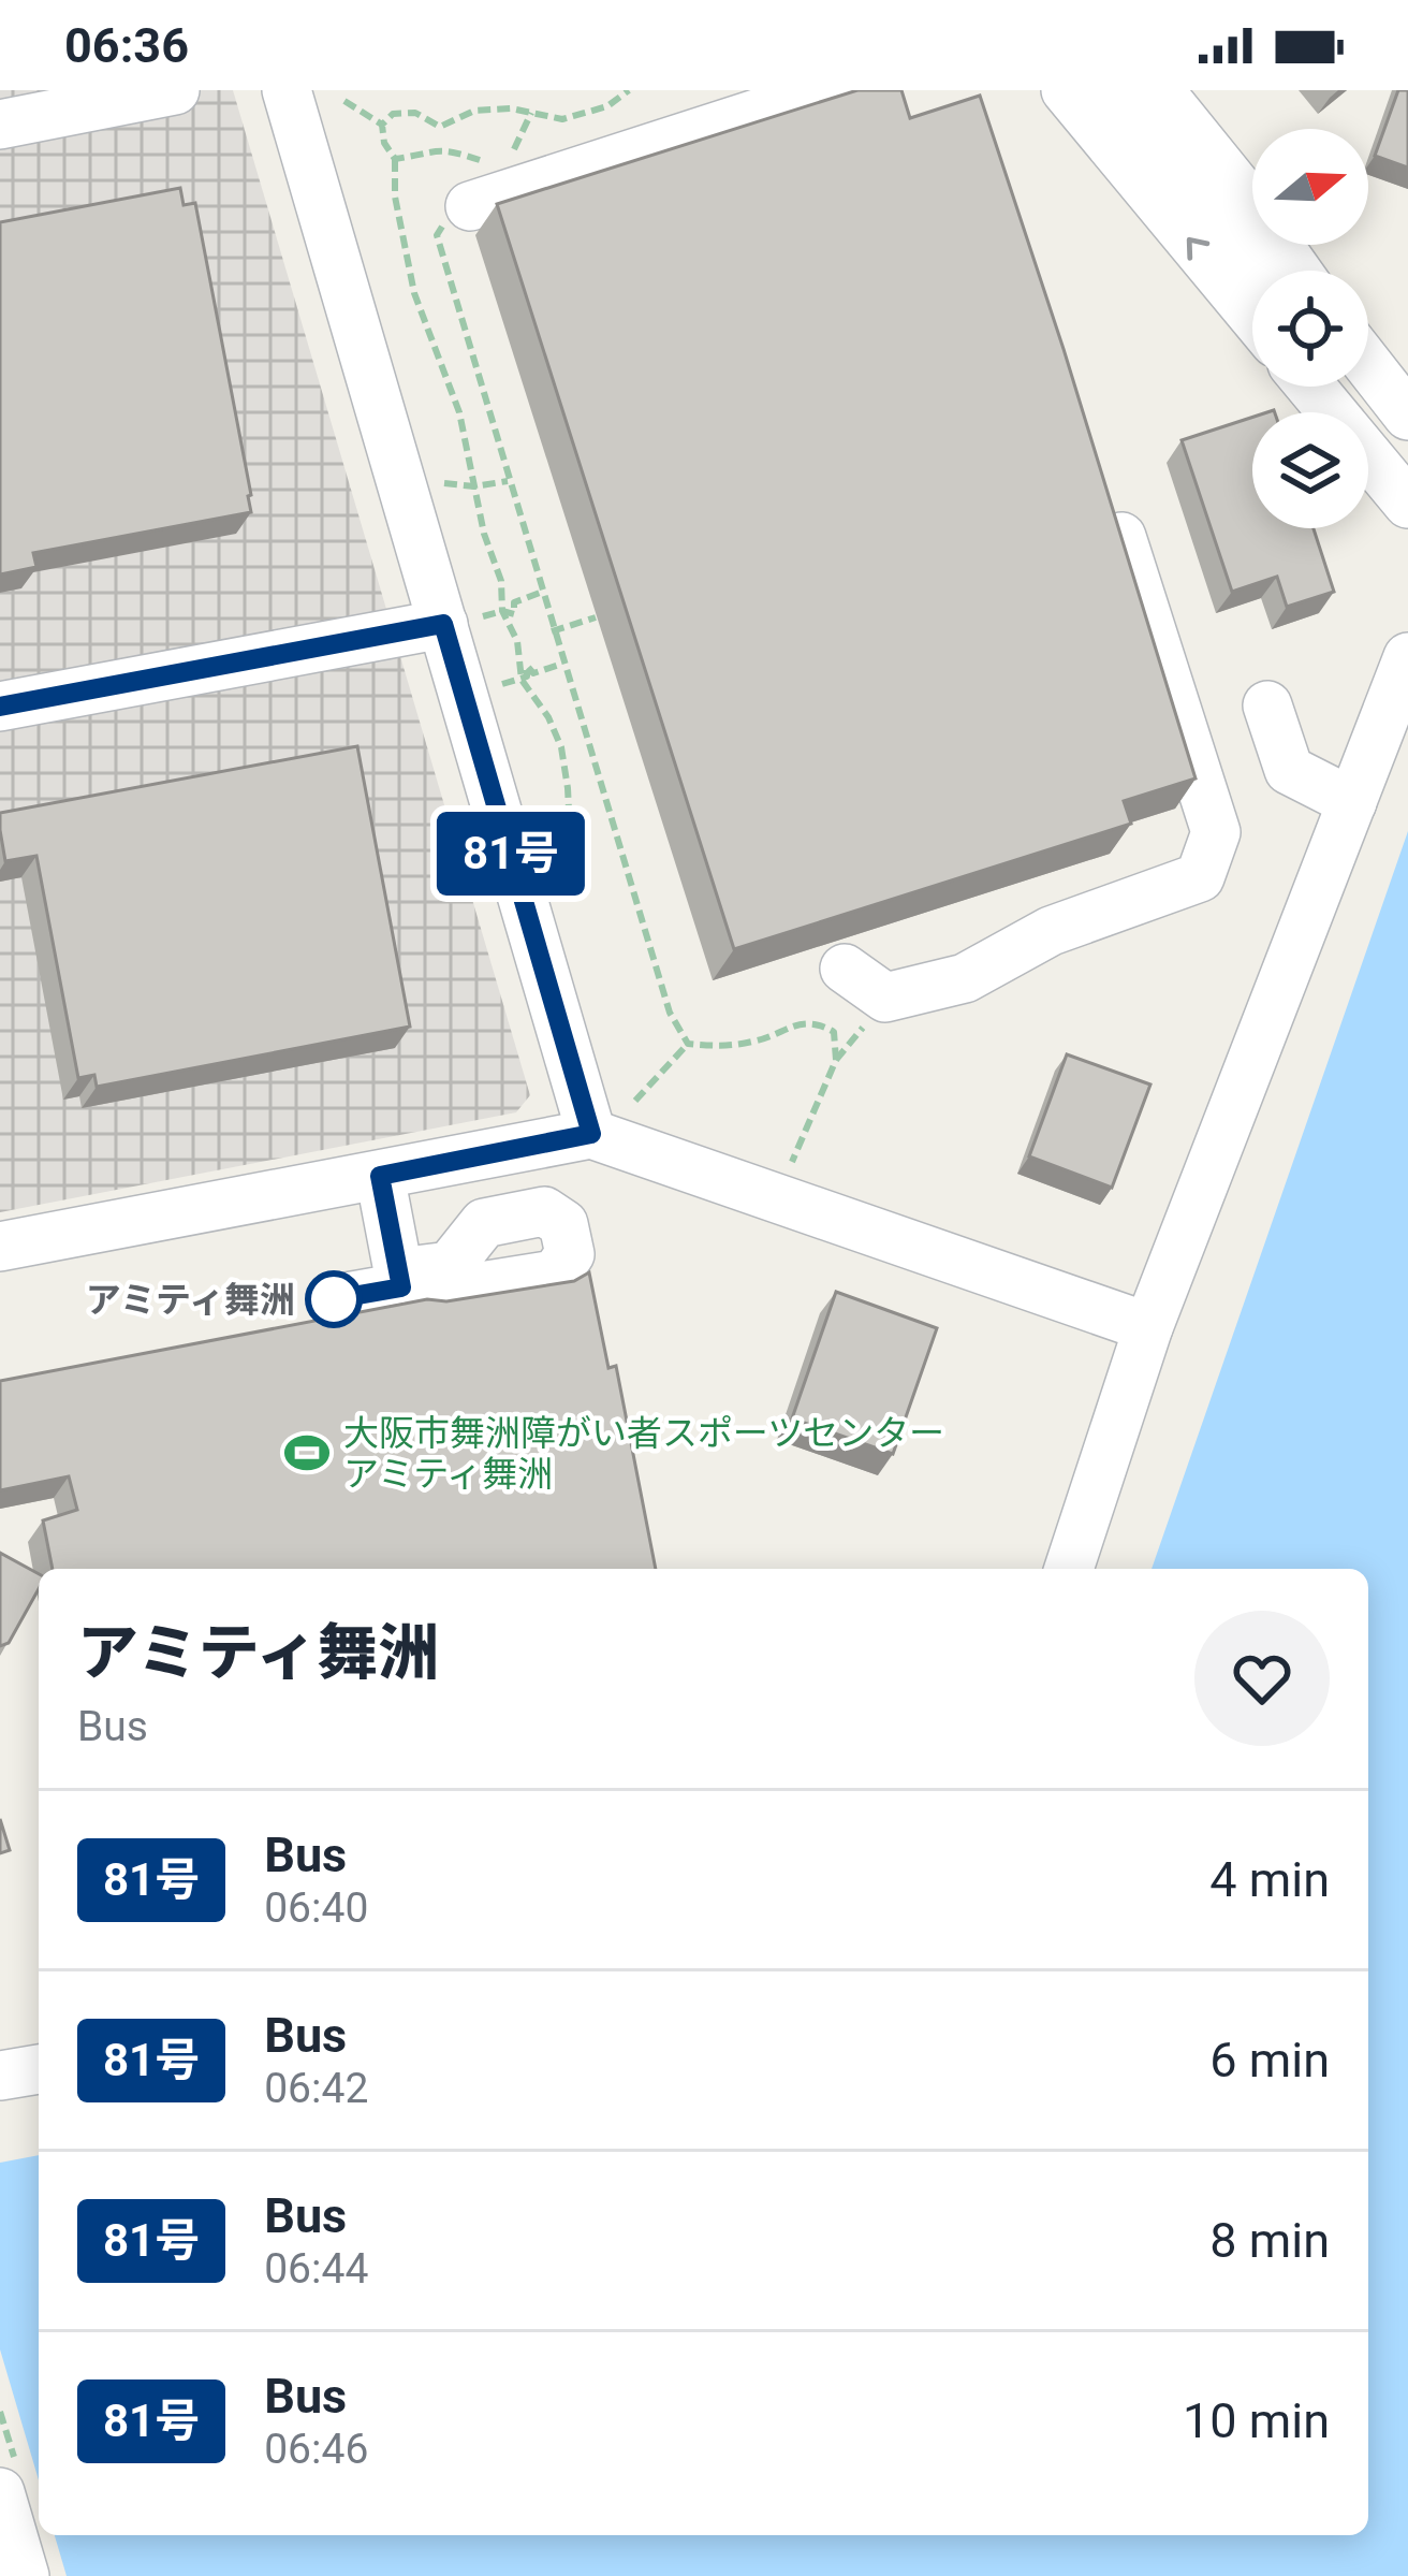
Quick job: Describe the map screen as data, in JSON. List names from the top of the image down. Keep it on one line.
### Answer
{"places":{"other":["アミティ舞洲"],"sports":["大阪市舞洲障がい者スポーツセンター アミティ舞洲"]},"lines":["bus line 81号"],"north":"right","page":{"status":"06:36","on_map":"81号","heading":["アミティ舞洲","Bus"],"list":[{"mark":"81号","name":"Bus","note":"06:40","value":"4 min"},{"mark":"81号","name":"Bus","note":"06:42","value":"6 min"},{"mark":"81号","name":"Bus","note":"06:44","value":"8 min"},{"mark":"81号","name":"Bus","note":"06:46","value":"10 min"}]}}
